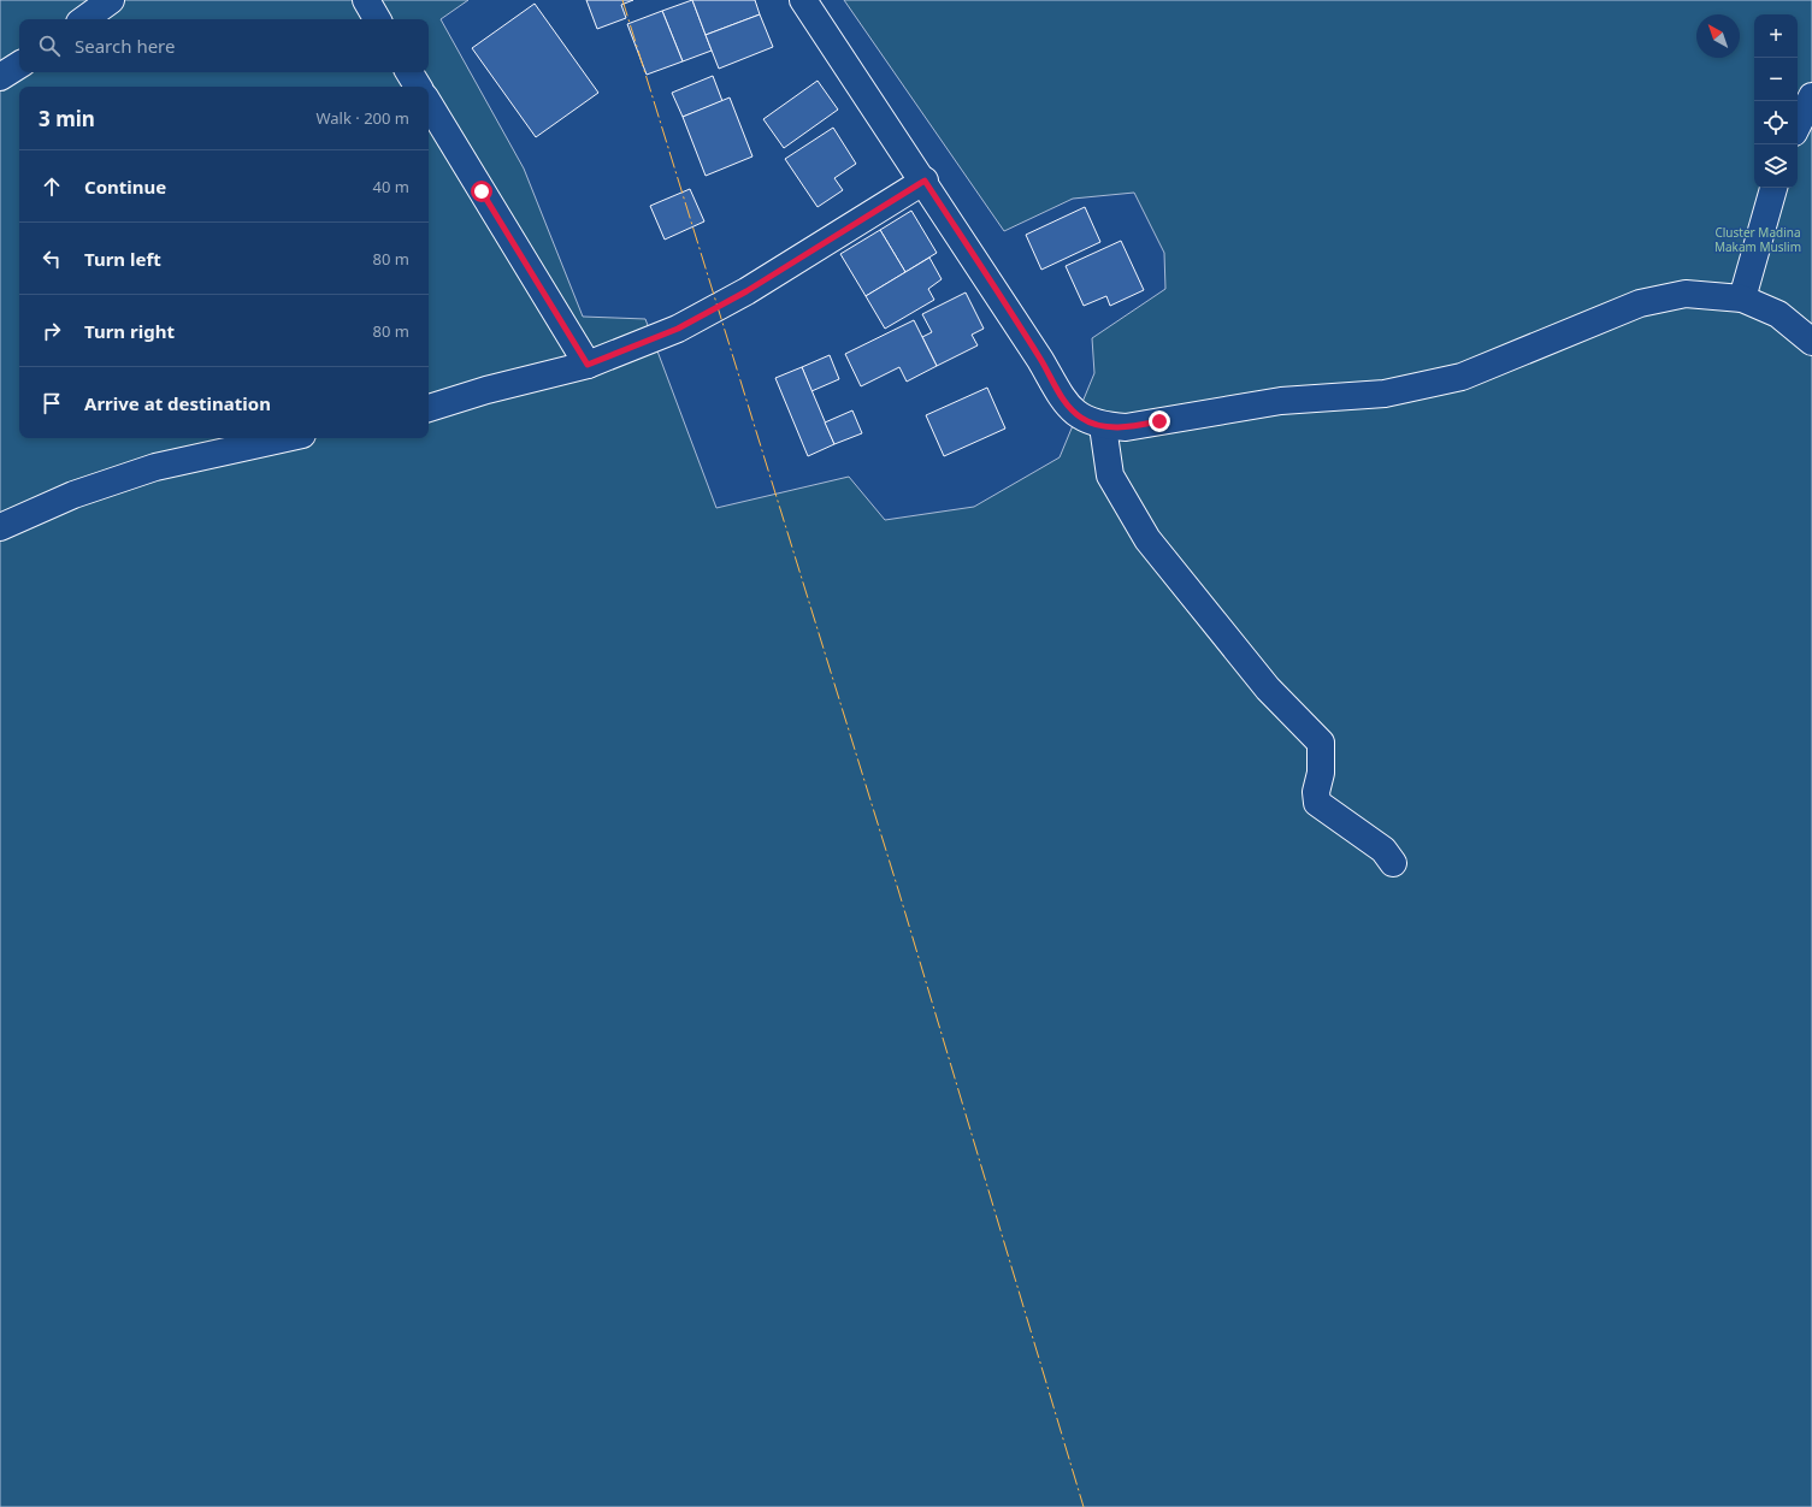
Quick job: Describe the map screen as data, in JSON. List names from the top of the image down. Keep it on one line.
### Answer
{"parks":["Cluster Madina Makam Muslim"],"north":"top left","page":{"map_buttons":["+","−"],"search":"Search here","heading":["3 min","Walk · 200 m"],"list":[["Continue","40 m"],["Turn left","80 m"],["Turn right","80 m"],"Arrive at destination"]}}
